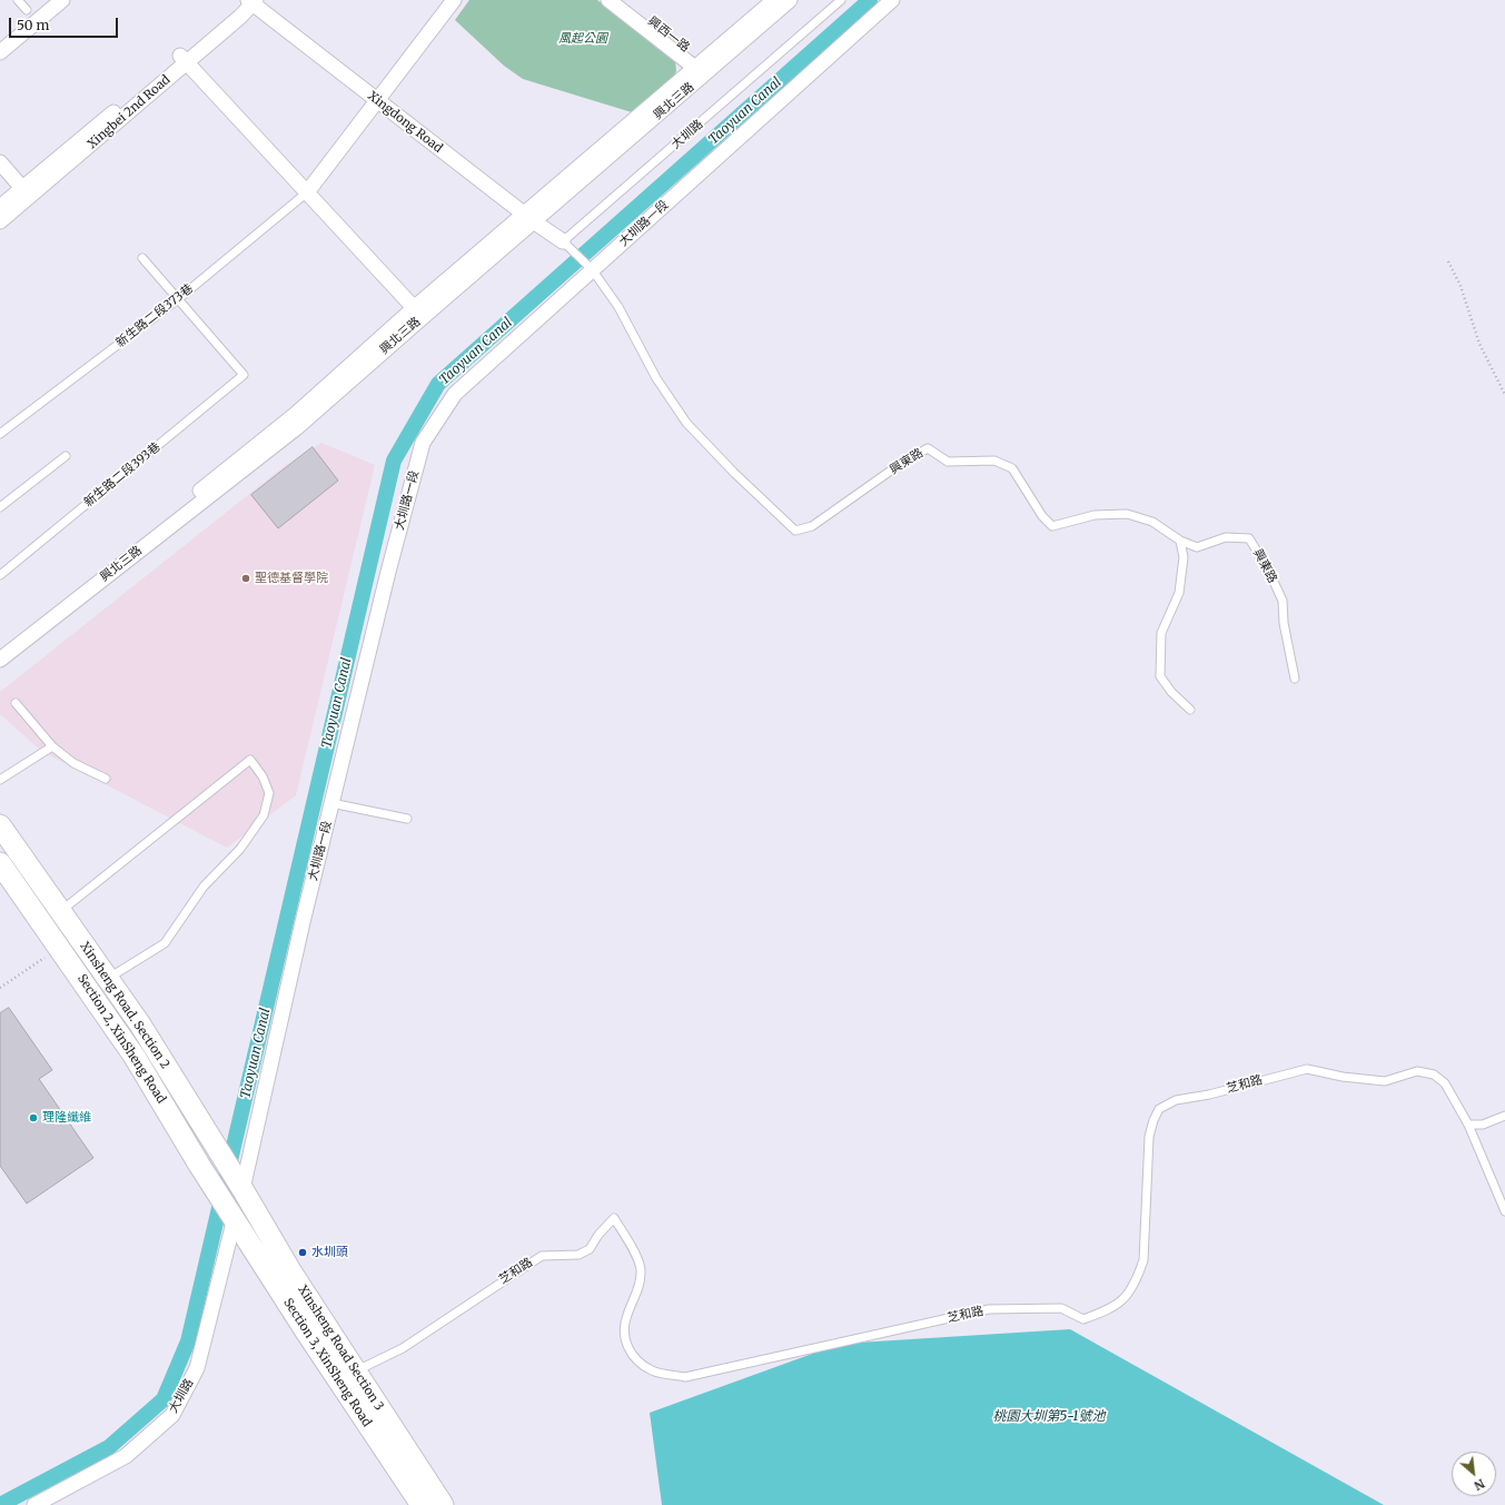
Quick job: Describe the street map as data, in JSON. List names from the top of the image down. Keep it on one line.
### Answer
{"streets":{"main road":["Xinsheng Road. Section 2","Section 2, XinSheng Road","Xinsheng Road Section 3","Section 3, XinSheng Road"],"street":["興西一路","興北三路","Xingbei 2nd Road","Xingdong Road","大圳路","大圳路一段"],"lane":["新生路二段373巷","興東路","新生路二段393巷","芝和路"]},"crossings":[["Xingbei 2nd Road","Xingdong Road"],["Xingdong Road","大圳路"],["大圳路","Section 2, XinSheng Road"],["大圳路","Section 3, XinSheng Road"],["大圳路一段","興東路"],["大圳路一段","Xinsheng Road. Section 2"],["大圳路一段","Xinsheng Road Section 3"],["新生路二段373巷","新生路二段393巷"],["Xinsheng Road. Section 2","Xinsheng Road Section 3"],["Section 2, XinSheng Road","Section 3, XinSheng Road"],["芝和路","Xinsheng Road Section 3"]],"water":["Taoyuan Canal","桃園大圳第5-1號池"],"parks":["風起公園"],"places":["聖德基督學院","理隆纖維","水圳頭"],"scale_bar":"50 m","north":"bottom right"}
